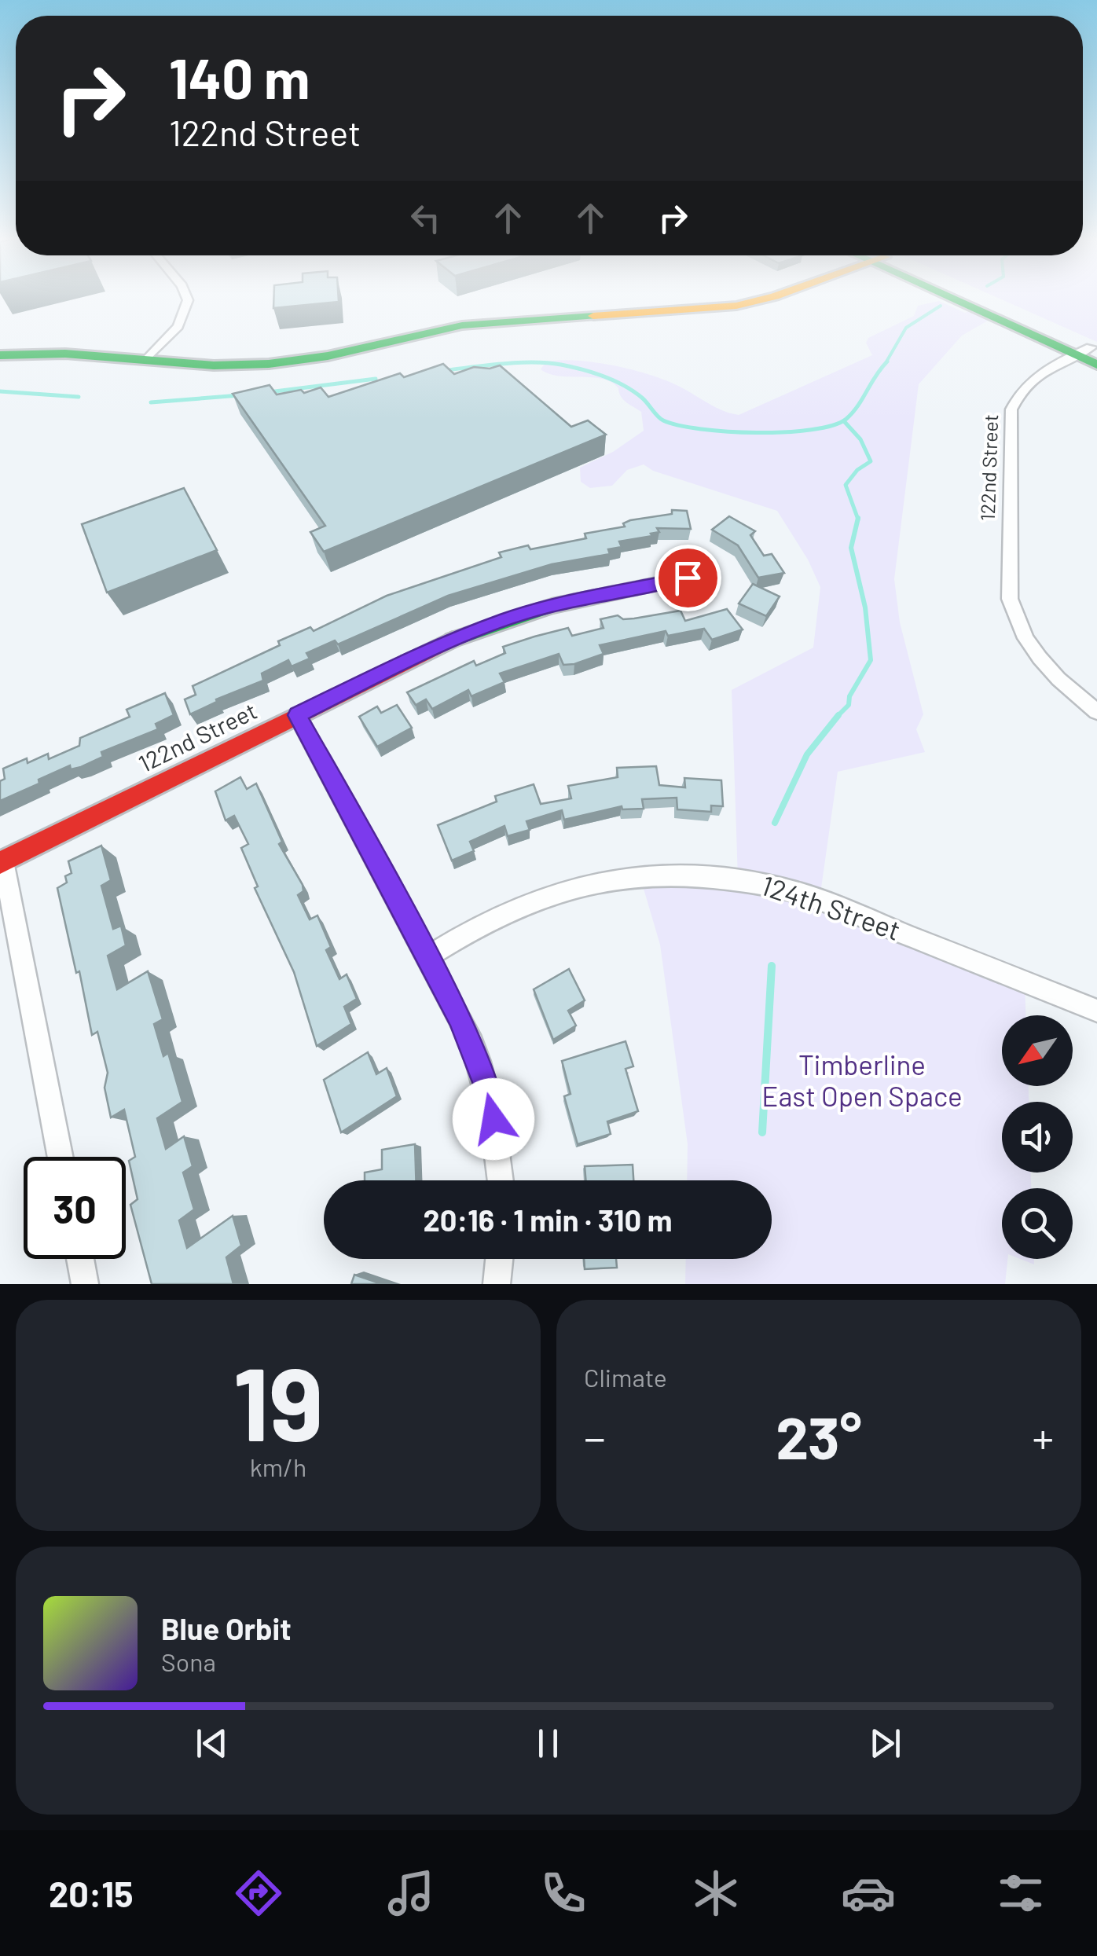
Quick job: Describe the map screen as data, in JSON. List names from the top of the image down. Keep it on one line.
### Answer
{"streets":{"street":["122nd Street","124th Street"]},"parks":["Timberline East Open Space"],"north":"bottom left","page":{"turn":["140 m","122nd Street"],"limit":"30","trip":"20:16 · 1 min · 310 m","tile":[["19","km/h"],"Climate"],"heat":["−","23°","+"],"song":["Blue Orbit","Sona"],"tabs":"20:15"}}
